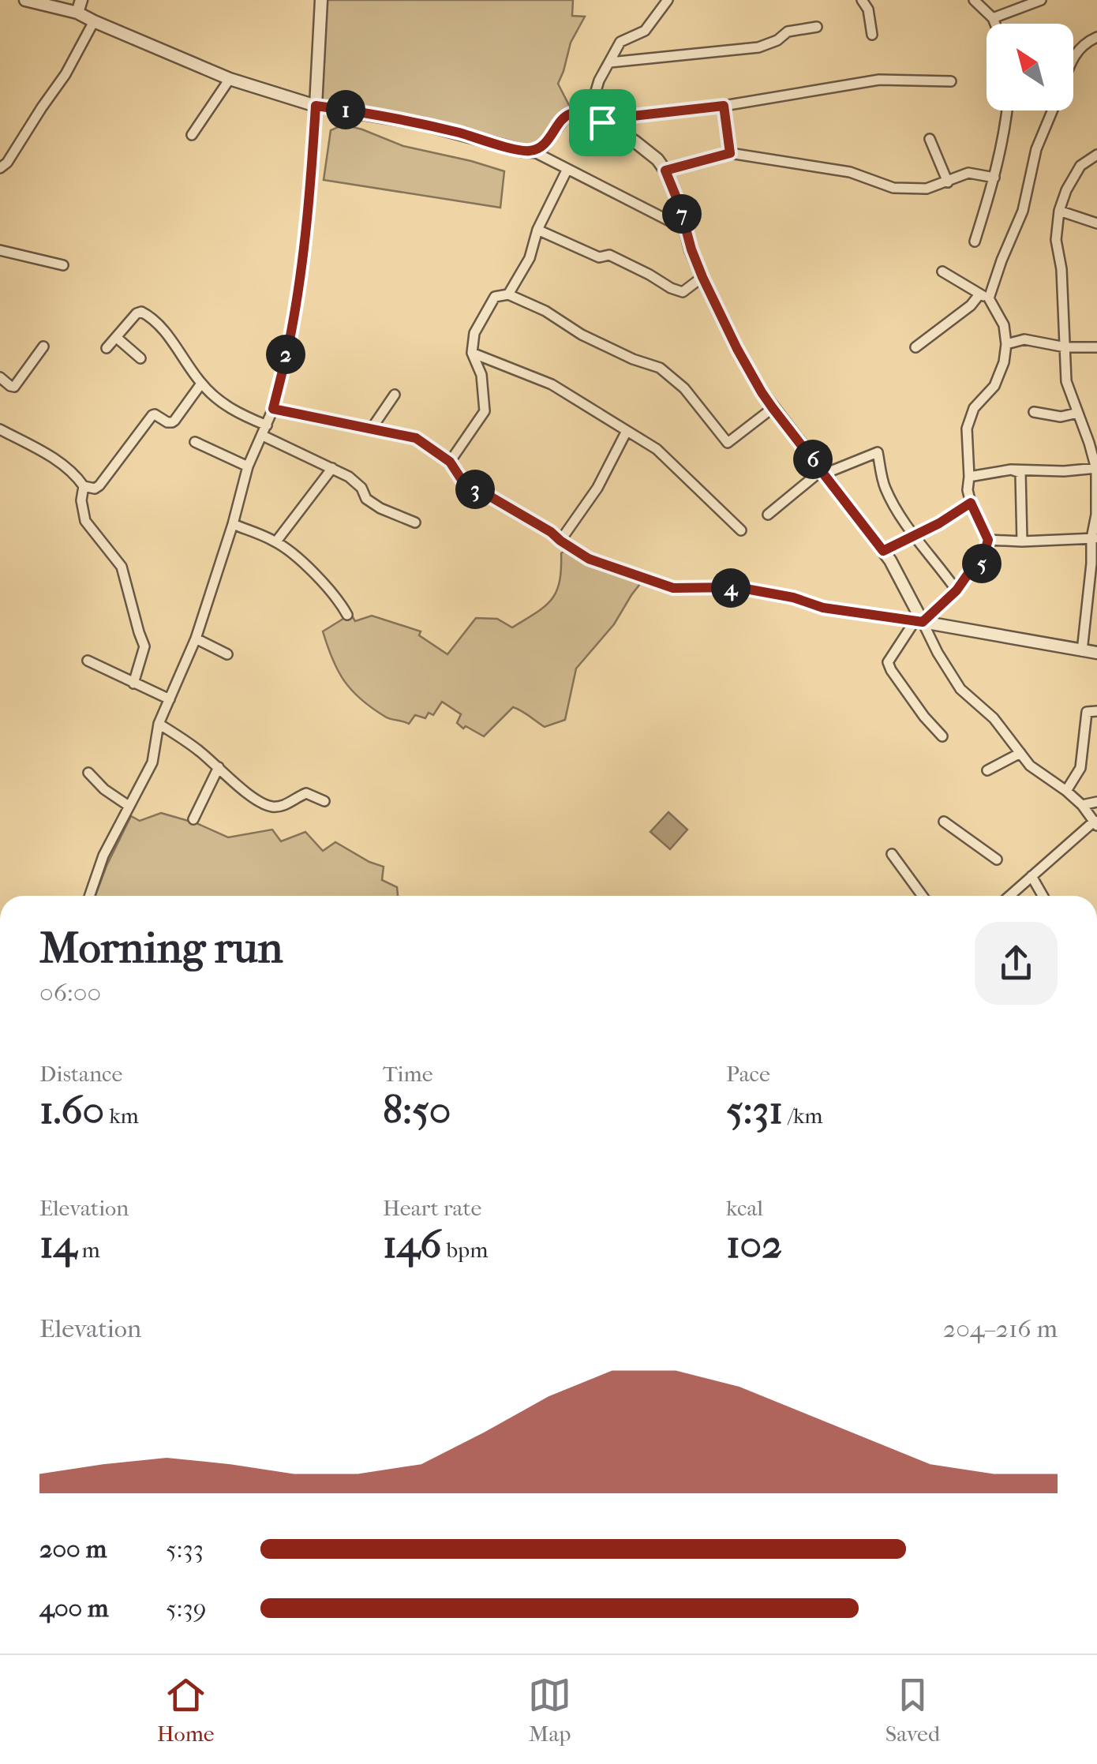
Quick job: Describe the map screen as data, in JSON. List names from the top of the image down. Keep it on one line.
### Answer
{"north":"top left","page":{"pins":["1","7","2","6","3","5","4"],"heading":["Morning run","06:00"],"stats":[["Distance","1.60 km"],["Time","8:50"],["Pace","5:31 /km"],["Elevation","14 m"],["Heart rate","146 bpm"],["kcal","102"]],"chart":["Elevation","204–216 m"],"list":[{"name":"200 m","note":"5:33"},{"name":"400 m","note":"5:39"}],"tabs":["Home","Map","Saved"]}}
